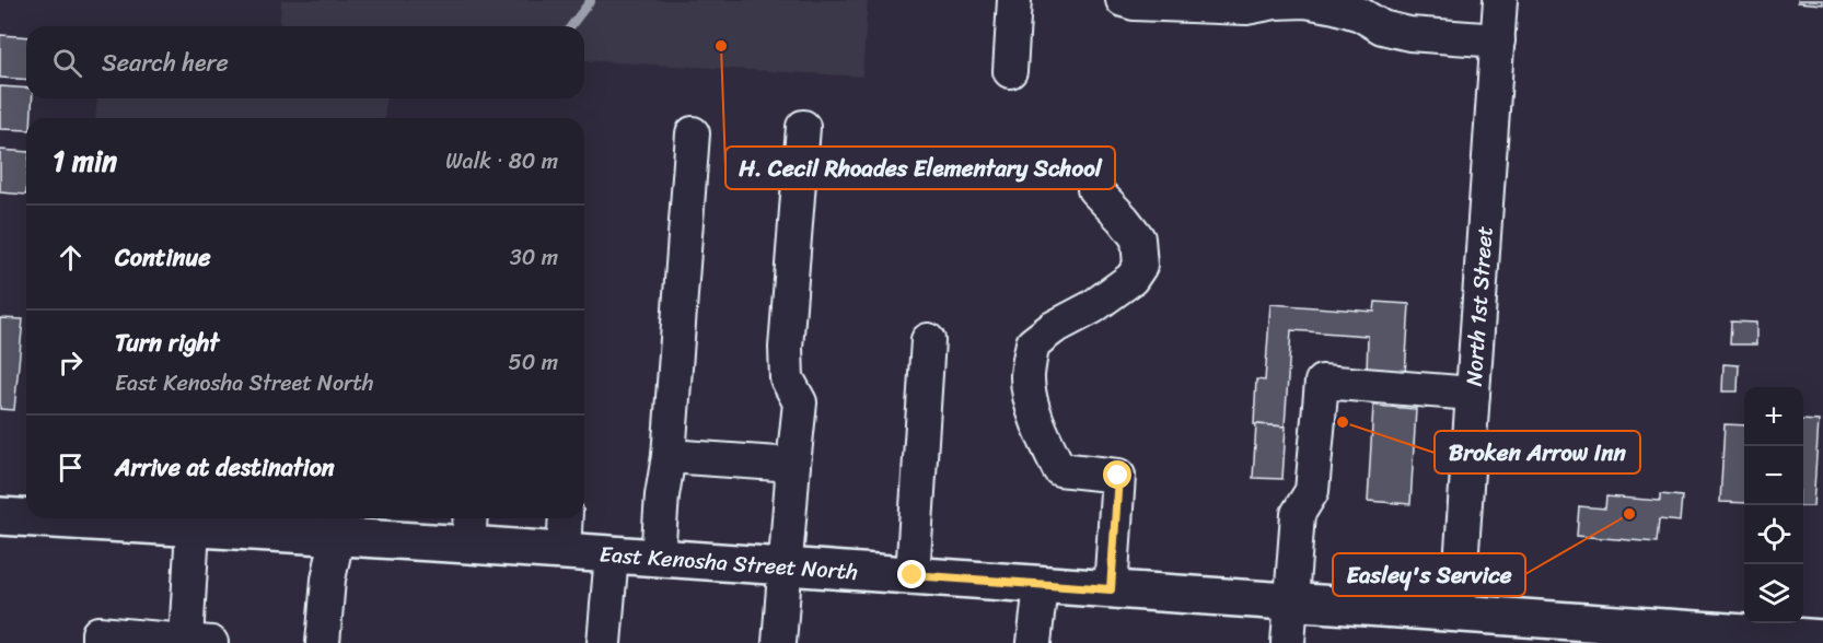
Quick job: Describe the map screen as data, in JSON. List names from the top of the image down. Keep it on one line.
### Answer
{"streets":{"main road":["East Kenosha Street North"],"street":["North 1st Street"]},"crossings":[["North 1st Street","East Kenosha Street North"]],"places":["H. Cecil Rhoades Elementary School","Broken Arrow Inn","Easley's Service"],"page":{"search":"Search here","heading":["1 min","Walk · 80 m"],"list":[["Continue","30 m"],["Turn right","East Kenosha Street North","50 m"],"Arrive at destination"],"map_buttons":["+","−"]}}
